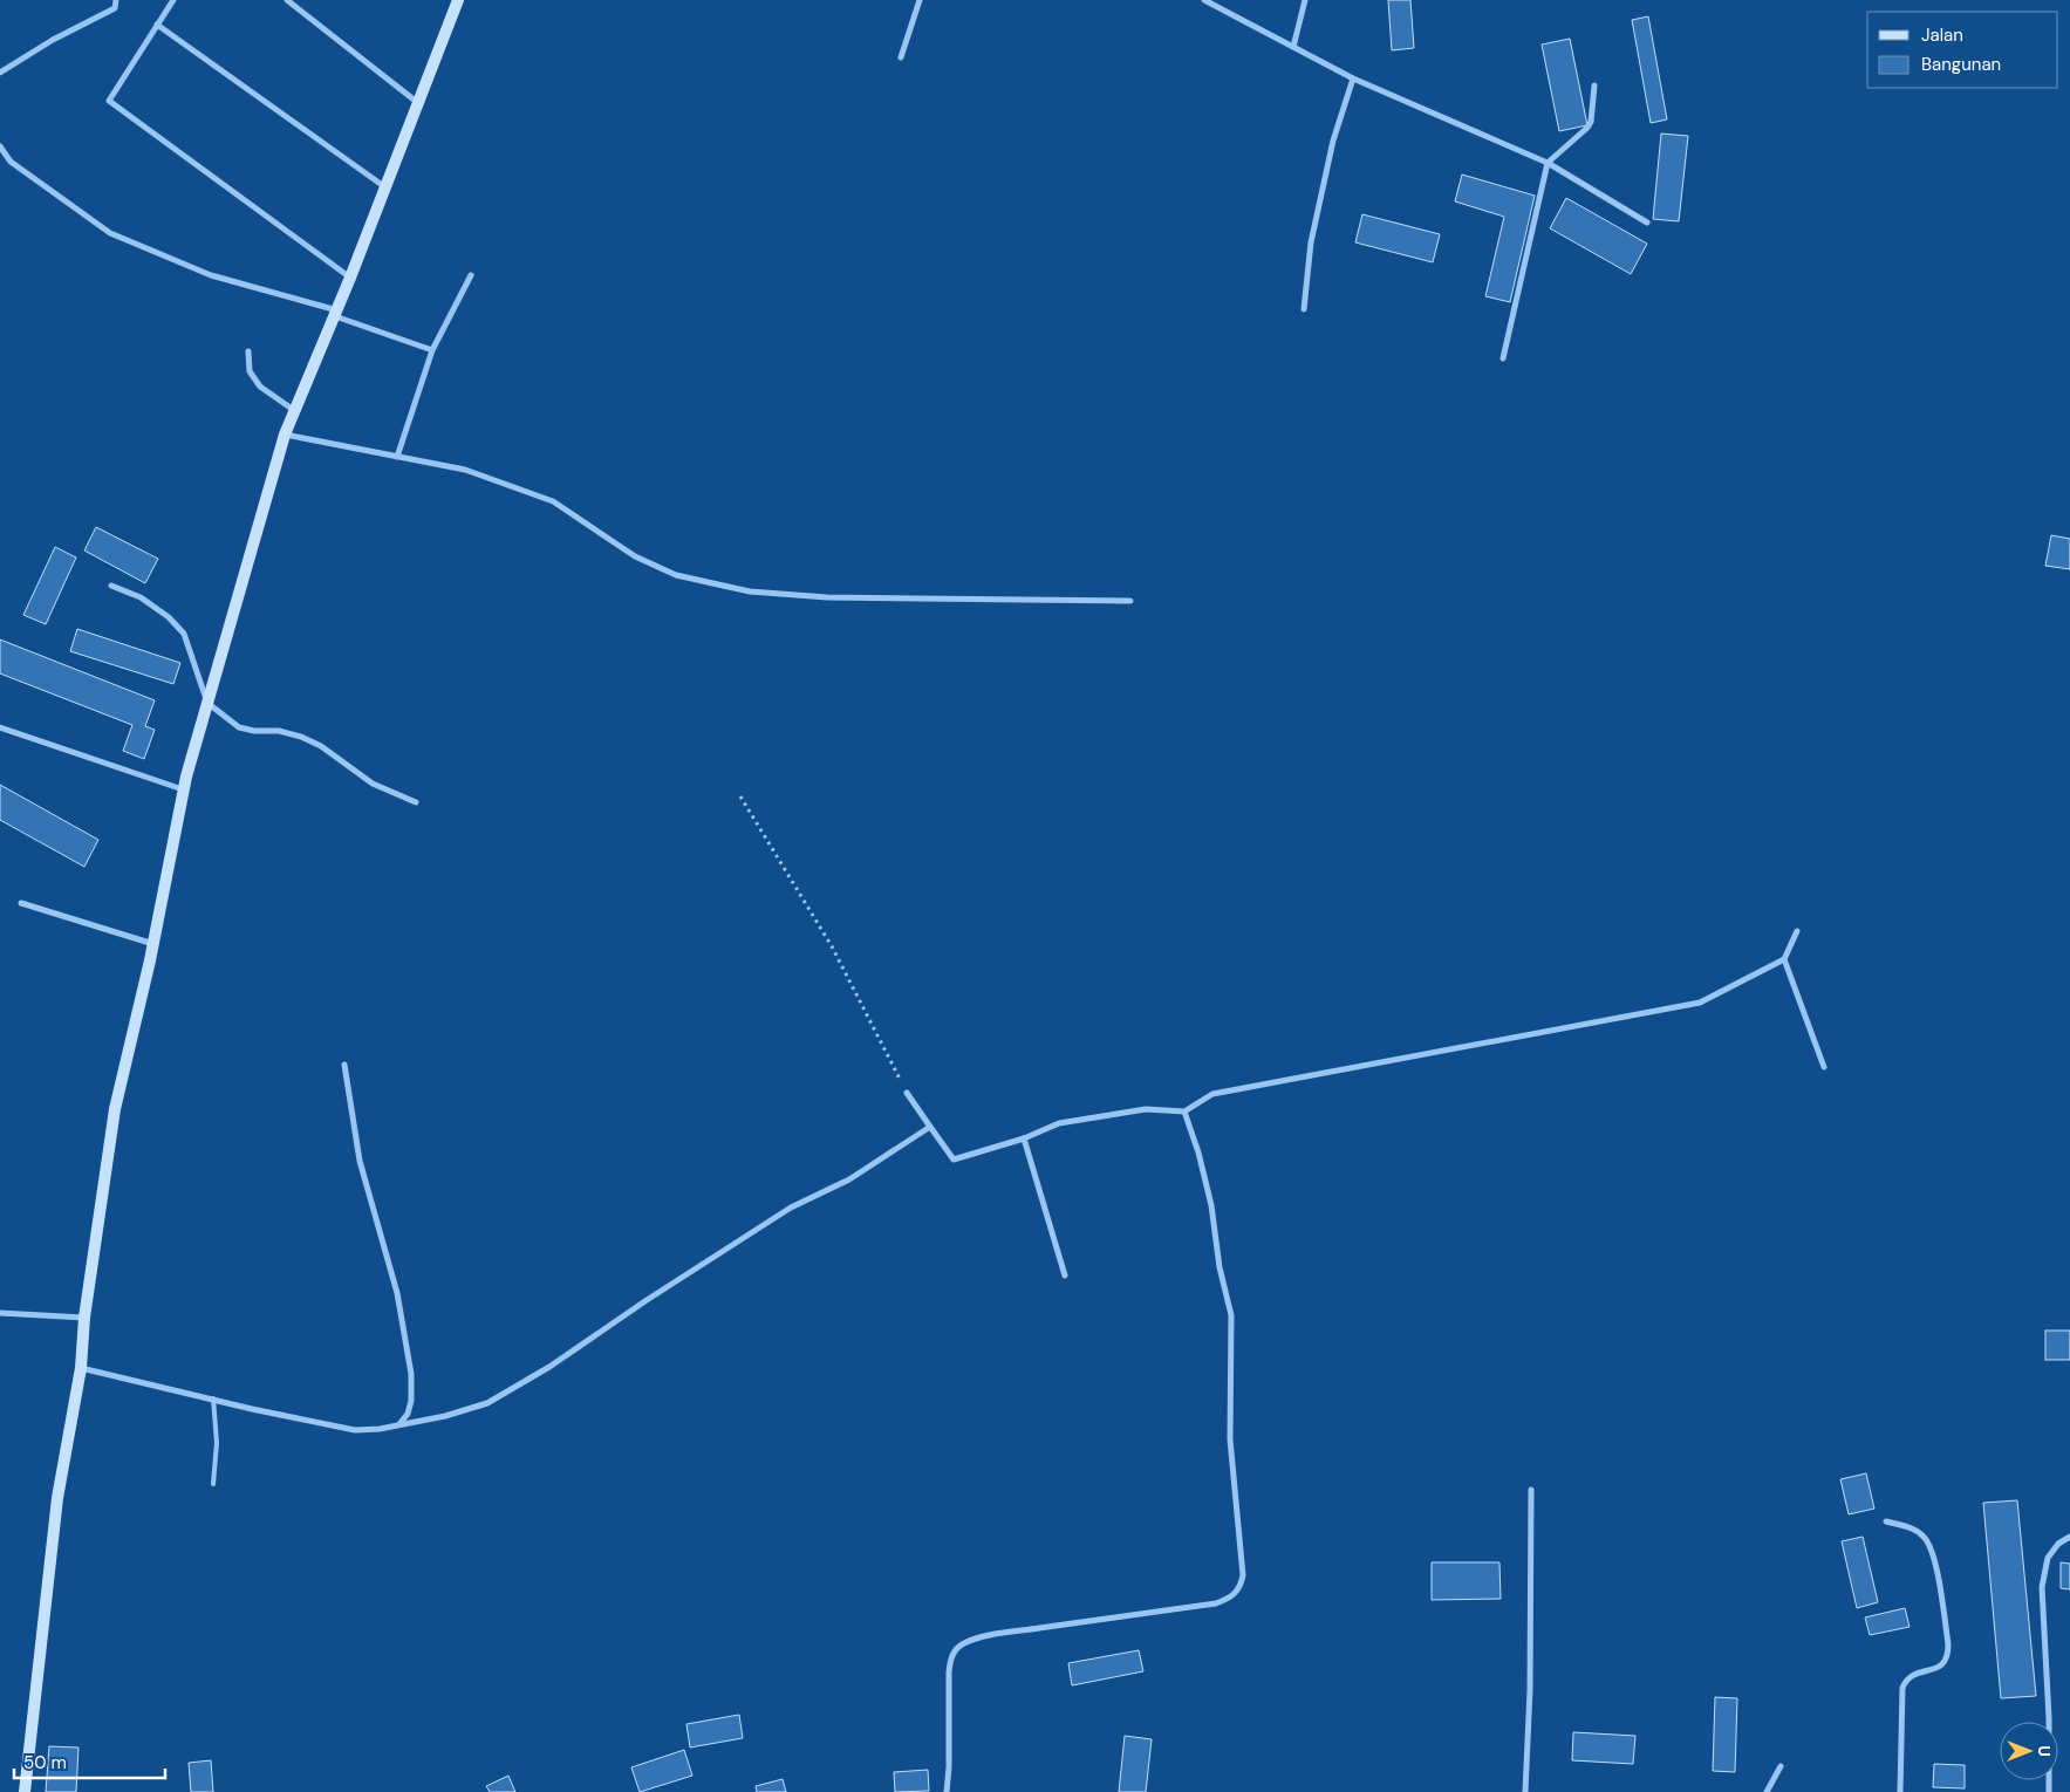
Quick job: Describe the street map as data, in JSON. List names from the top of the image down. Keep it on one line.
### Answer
{"legend":["Jalan","Bangunan"],"scale_bar":"50 m","north":"right"}
